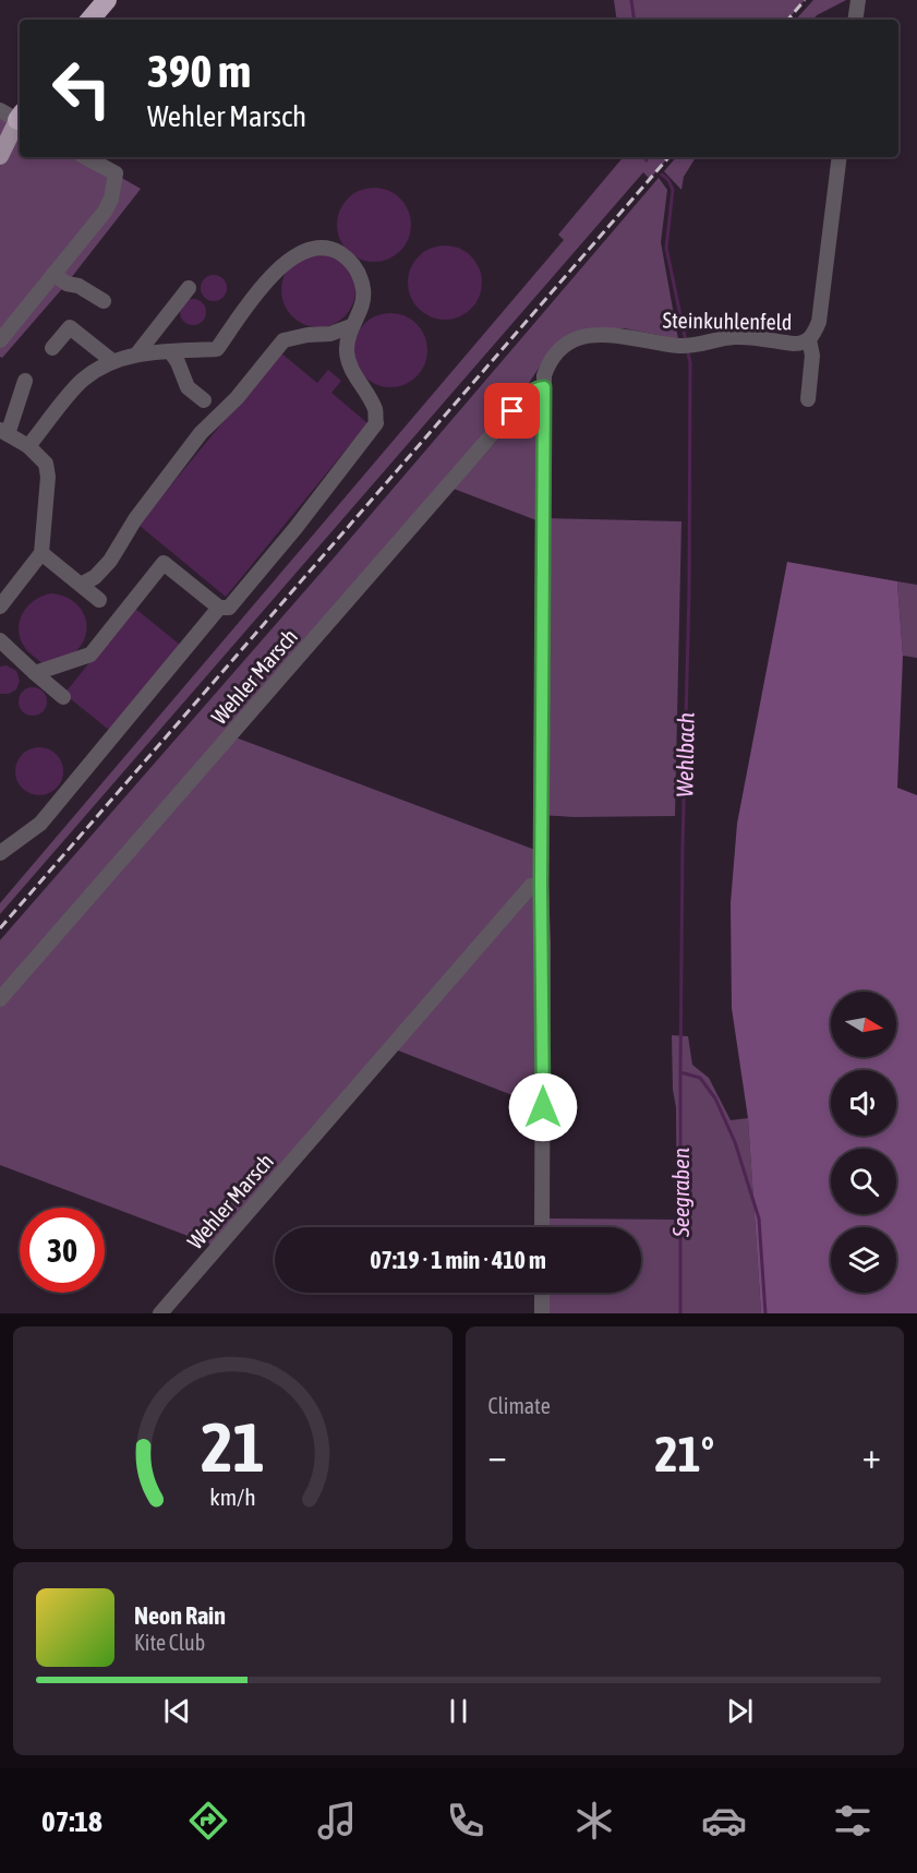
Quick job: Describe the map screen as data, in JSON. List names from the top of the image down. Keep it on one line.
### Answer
{"streets":{"street":["Steinkuhlenfeld","Wehler Marsch"]},"crossings":[["Steinkuhlenfeld","Wehler Marsch"]],"water":["Wehlbach","Seegraben"],"north":"right","page":{"turn":["390 m","Wehler Marsch"],"limit":"30","trip":"07:19 · 1 min · 410 m","tile":"Climate","heat":["−","21°","+"],"song":["Neon Rain","Kite Club"],"tabs":"07:18","gauge":["21","km/h"]}}
